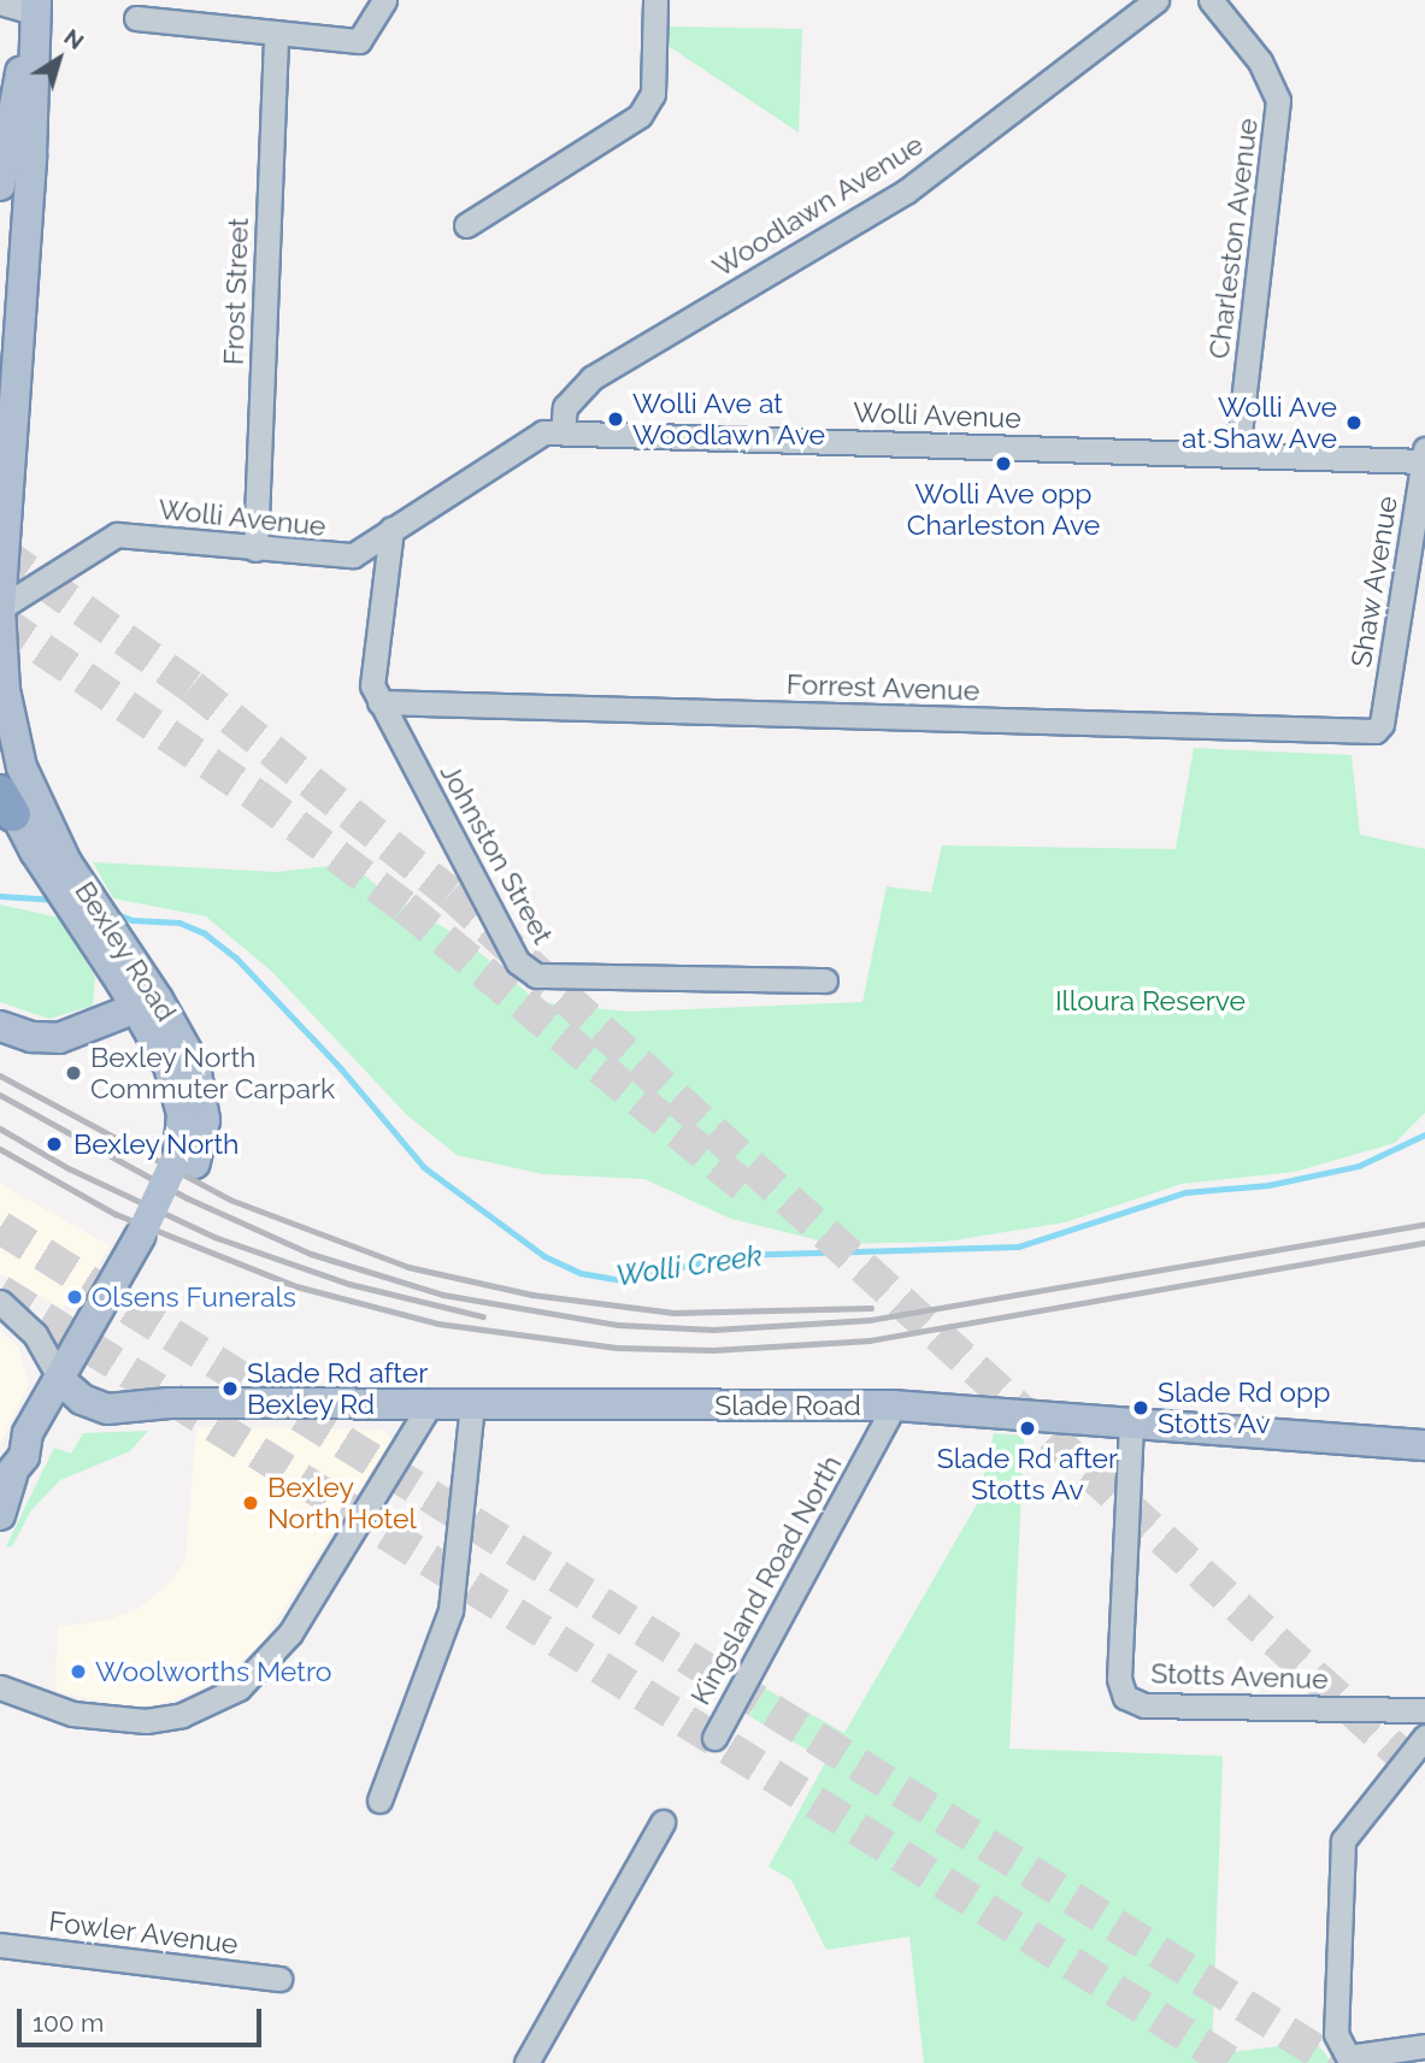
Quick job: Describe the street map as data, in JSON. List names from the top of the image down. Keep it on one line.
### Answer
{"streets":{"main road":["Bexley Road","Slade Road"],"street":["Woodlawn Avenue","Charleston Avenue","Frost Street","Wolli Avenue","Shaw Avenue","Forrest Avenue","Johnston Street","Kingsland Road North","Stotts Avenue","Fowler Avenue"]},"crossings":[["Woodlawn Avenue","Wolli Avenue"],["Charleston Avenue","Wolli Avenue"],["Frost Street","Wolli Avenue"],["Wolli Avenue","Shaw Avenue"],["Wolli Avenue","Johnston Street"],["Wolli Avenue","Bexley Road"],["Shaw Avenue","Forrest Avenue"],["Forrest Avenue","Johnston Street"],["Bexley Road","Slade Road"],["Slade Road","Kingsland Road North"],["Slade Road","Stotts Avenue"]],"water":["Wolli Creek"],"parks":["Illoura Reserve"],"places":["Wolli Ave at Woodlawn Ave","Wolli Ave at Shaw Ave","Wolli Ave opp Charleston Ave","Bexley North Commuter Carpark","Bexley North","Olsens Funerals","Slade Rd after Bexley Rd","Slade Rd opp Stotts Av","Slade Rd after Stotts Av","Bexley North Hotel","Woolworths Metro"],"scale_bar":"100 m","north":"top right"}
